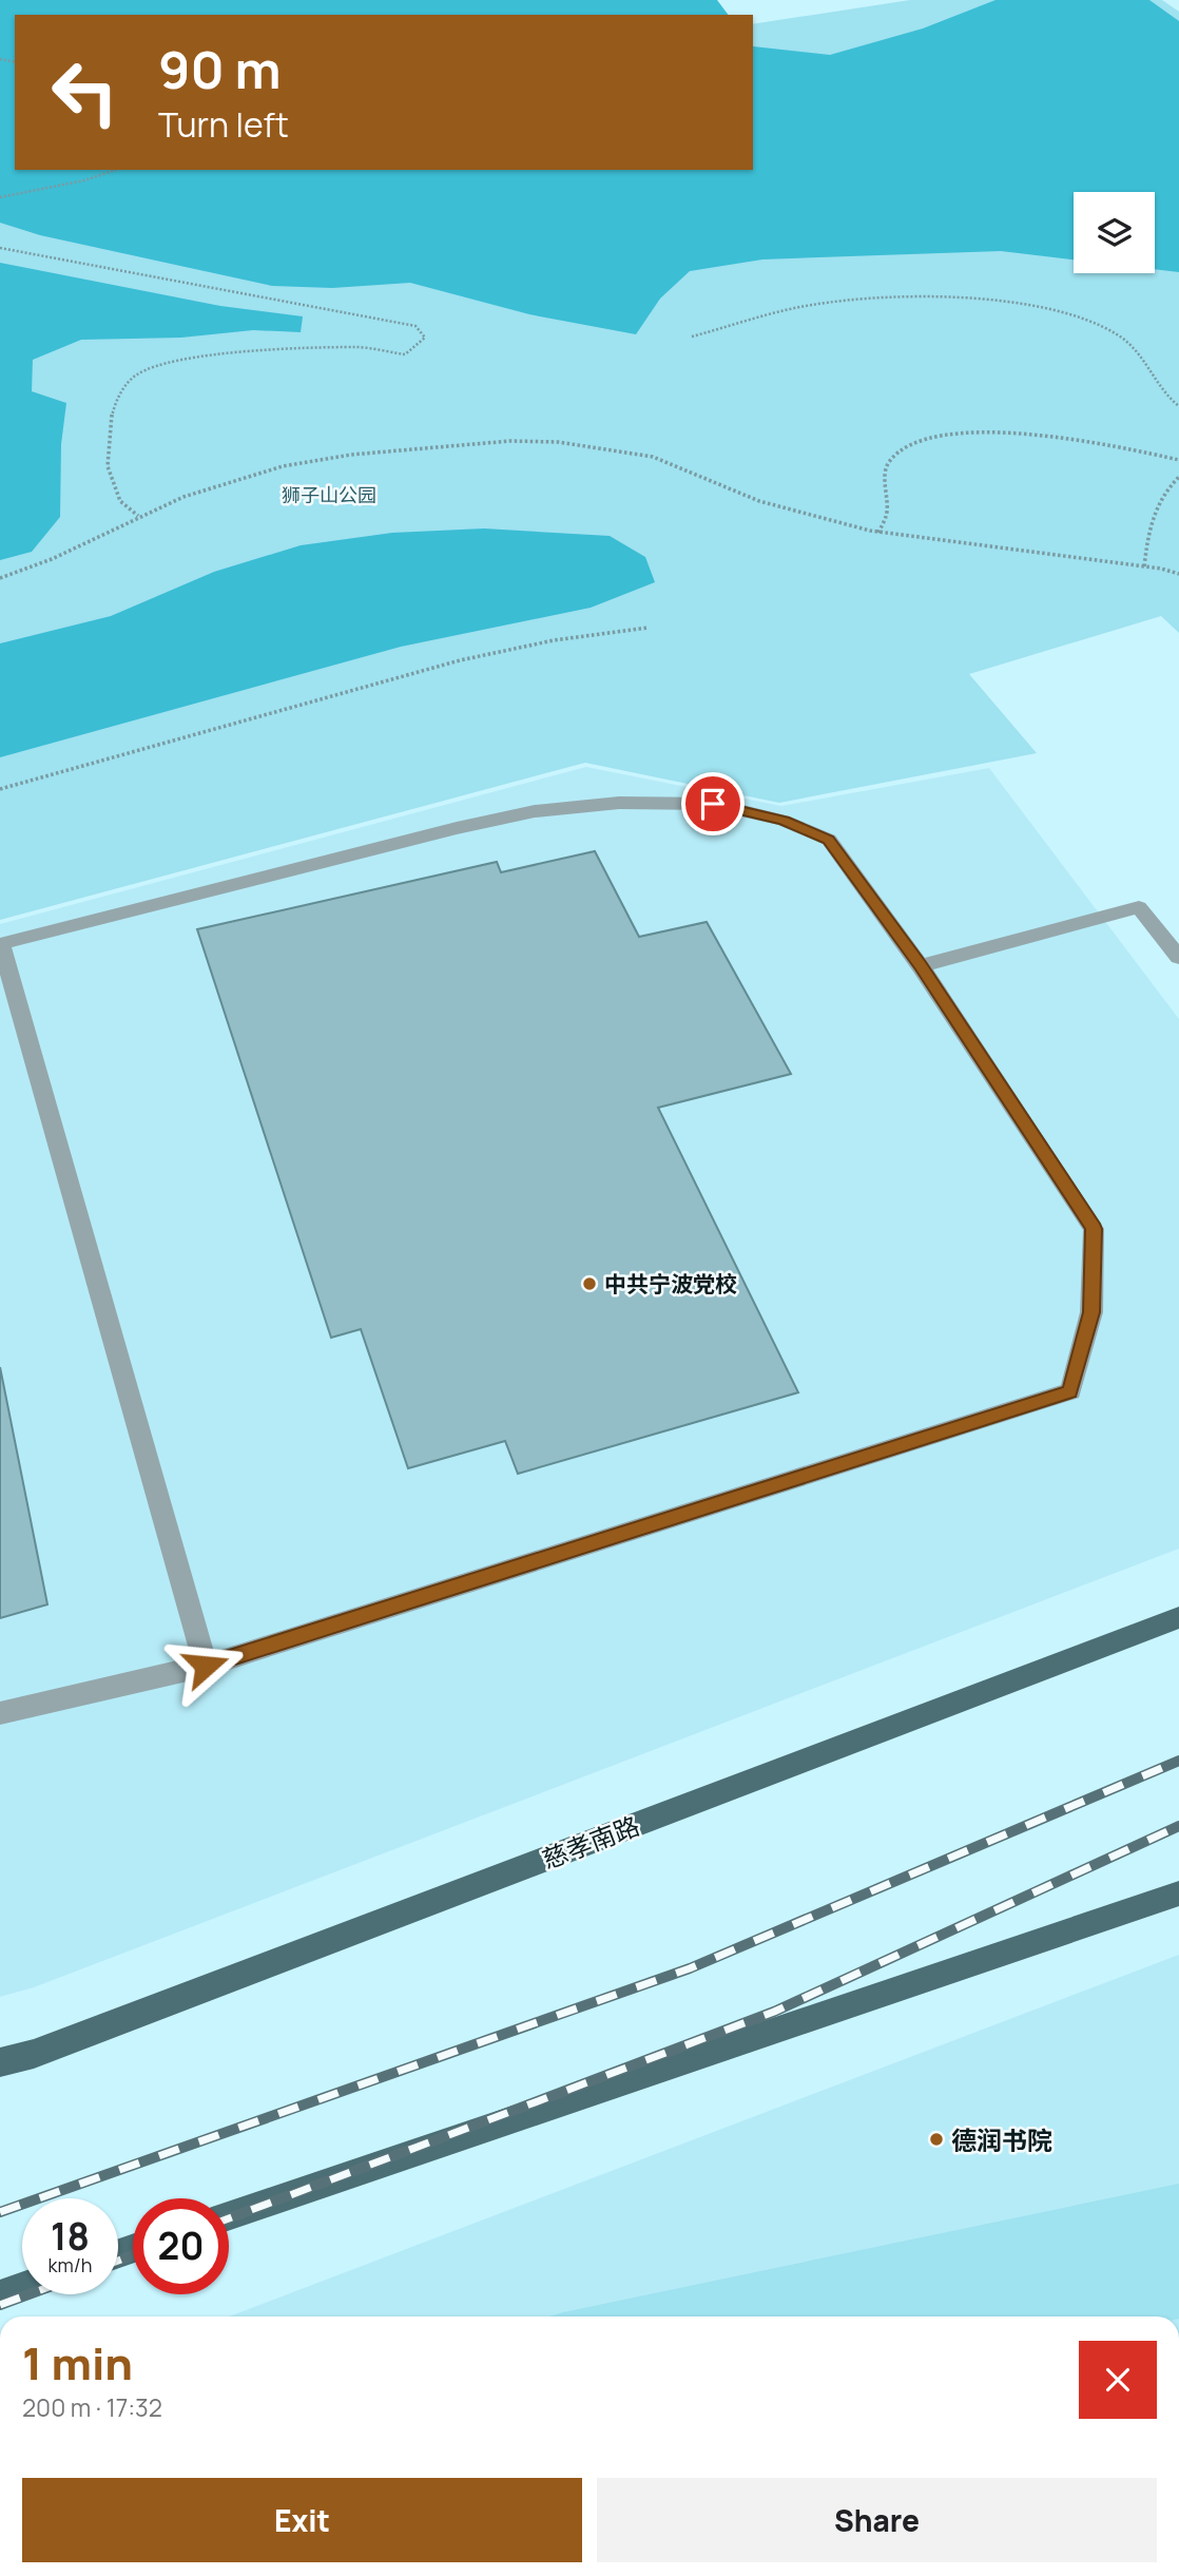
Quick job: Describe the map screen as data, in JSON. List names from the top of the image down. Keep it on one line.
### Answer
{"streets":{"main road":["慈孝南路"]},"parks":["狮子山公园"],"places":["中共宁波党校","德润书院"],"page":{"turn":["90 m","Turn left"],"speed":"18 km/h","limit":"20","heading":["1 min","200 m · 17:32"],"buttons":["Exit","Share"]}}
